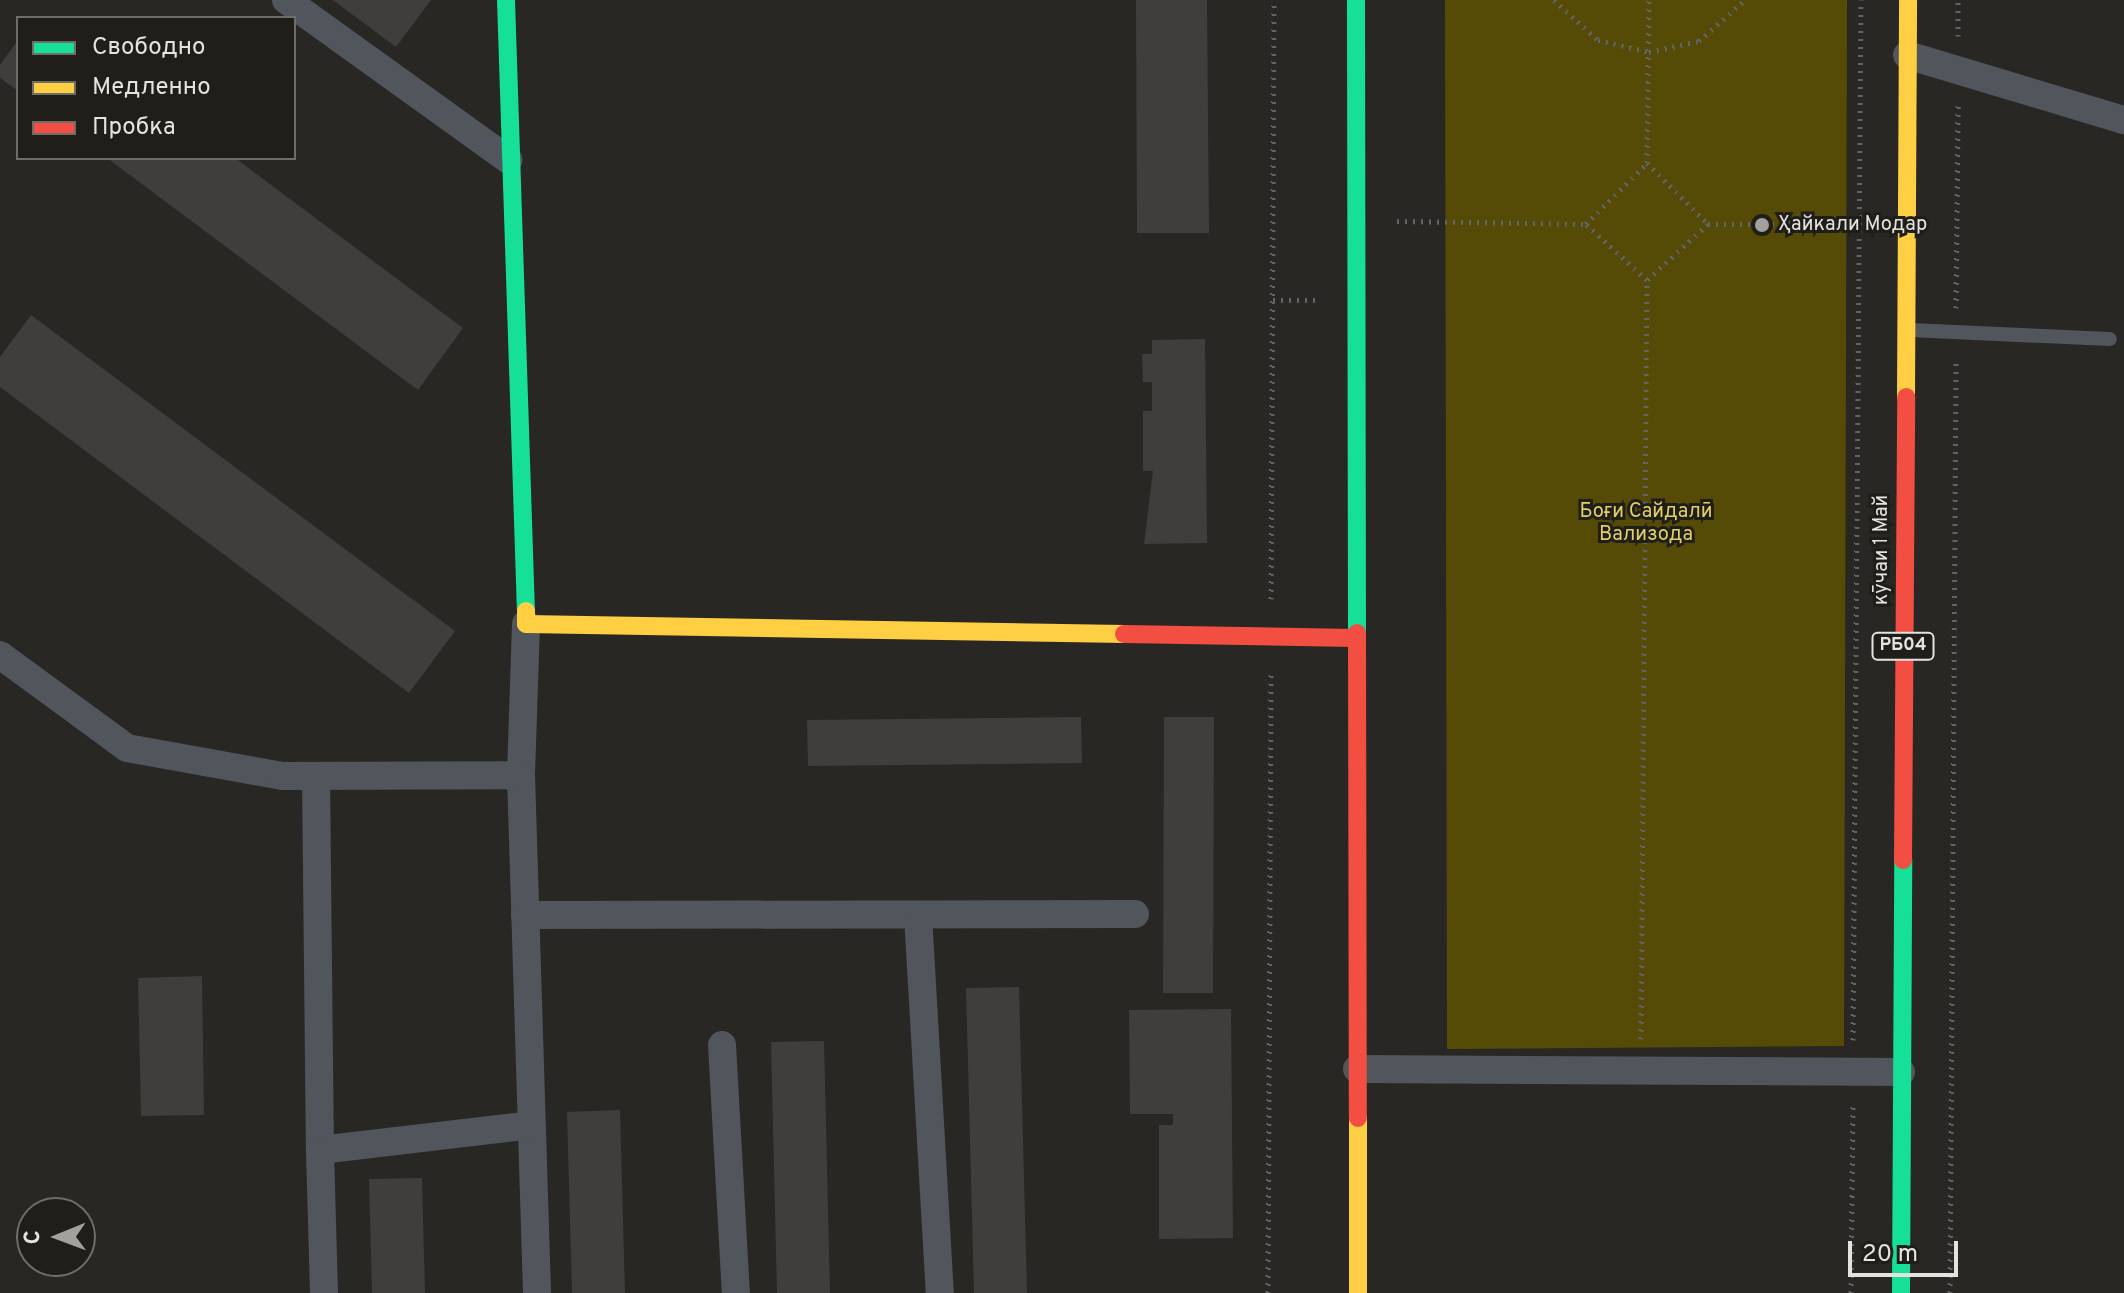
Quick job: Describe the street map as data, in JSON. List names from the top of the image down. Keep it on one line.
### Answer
{"streets":{"main road":["кӯчаи 1 Май","РБ04"]},"parks":["Боғи Сайдалӣ Вализода"],"places":["Ҳайкали Модар"],"legend":["Свободно","Медленно","Пробка"],"scale_bar":"20 m","north":"left"}
